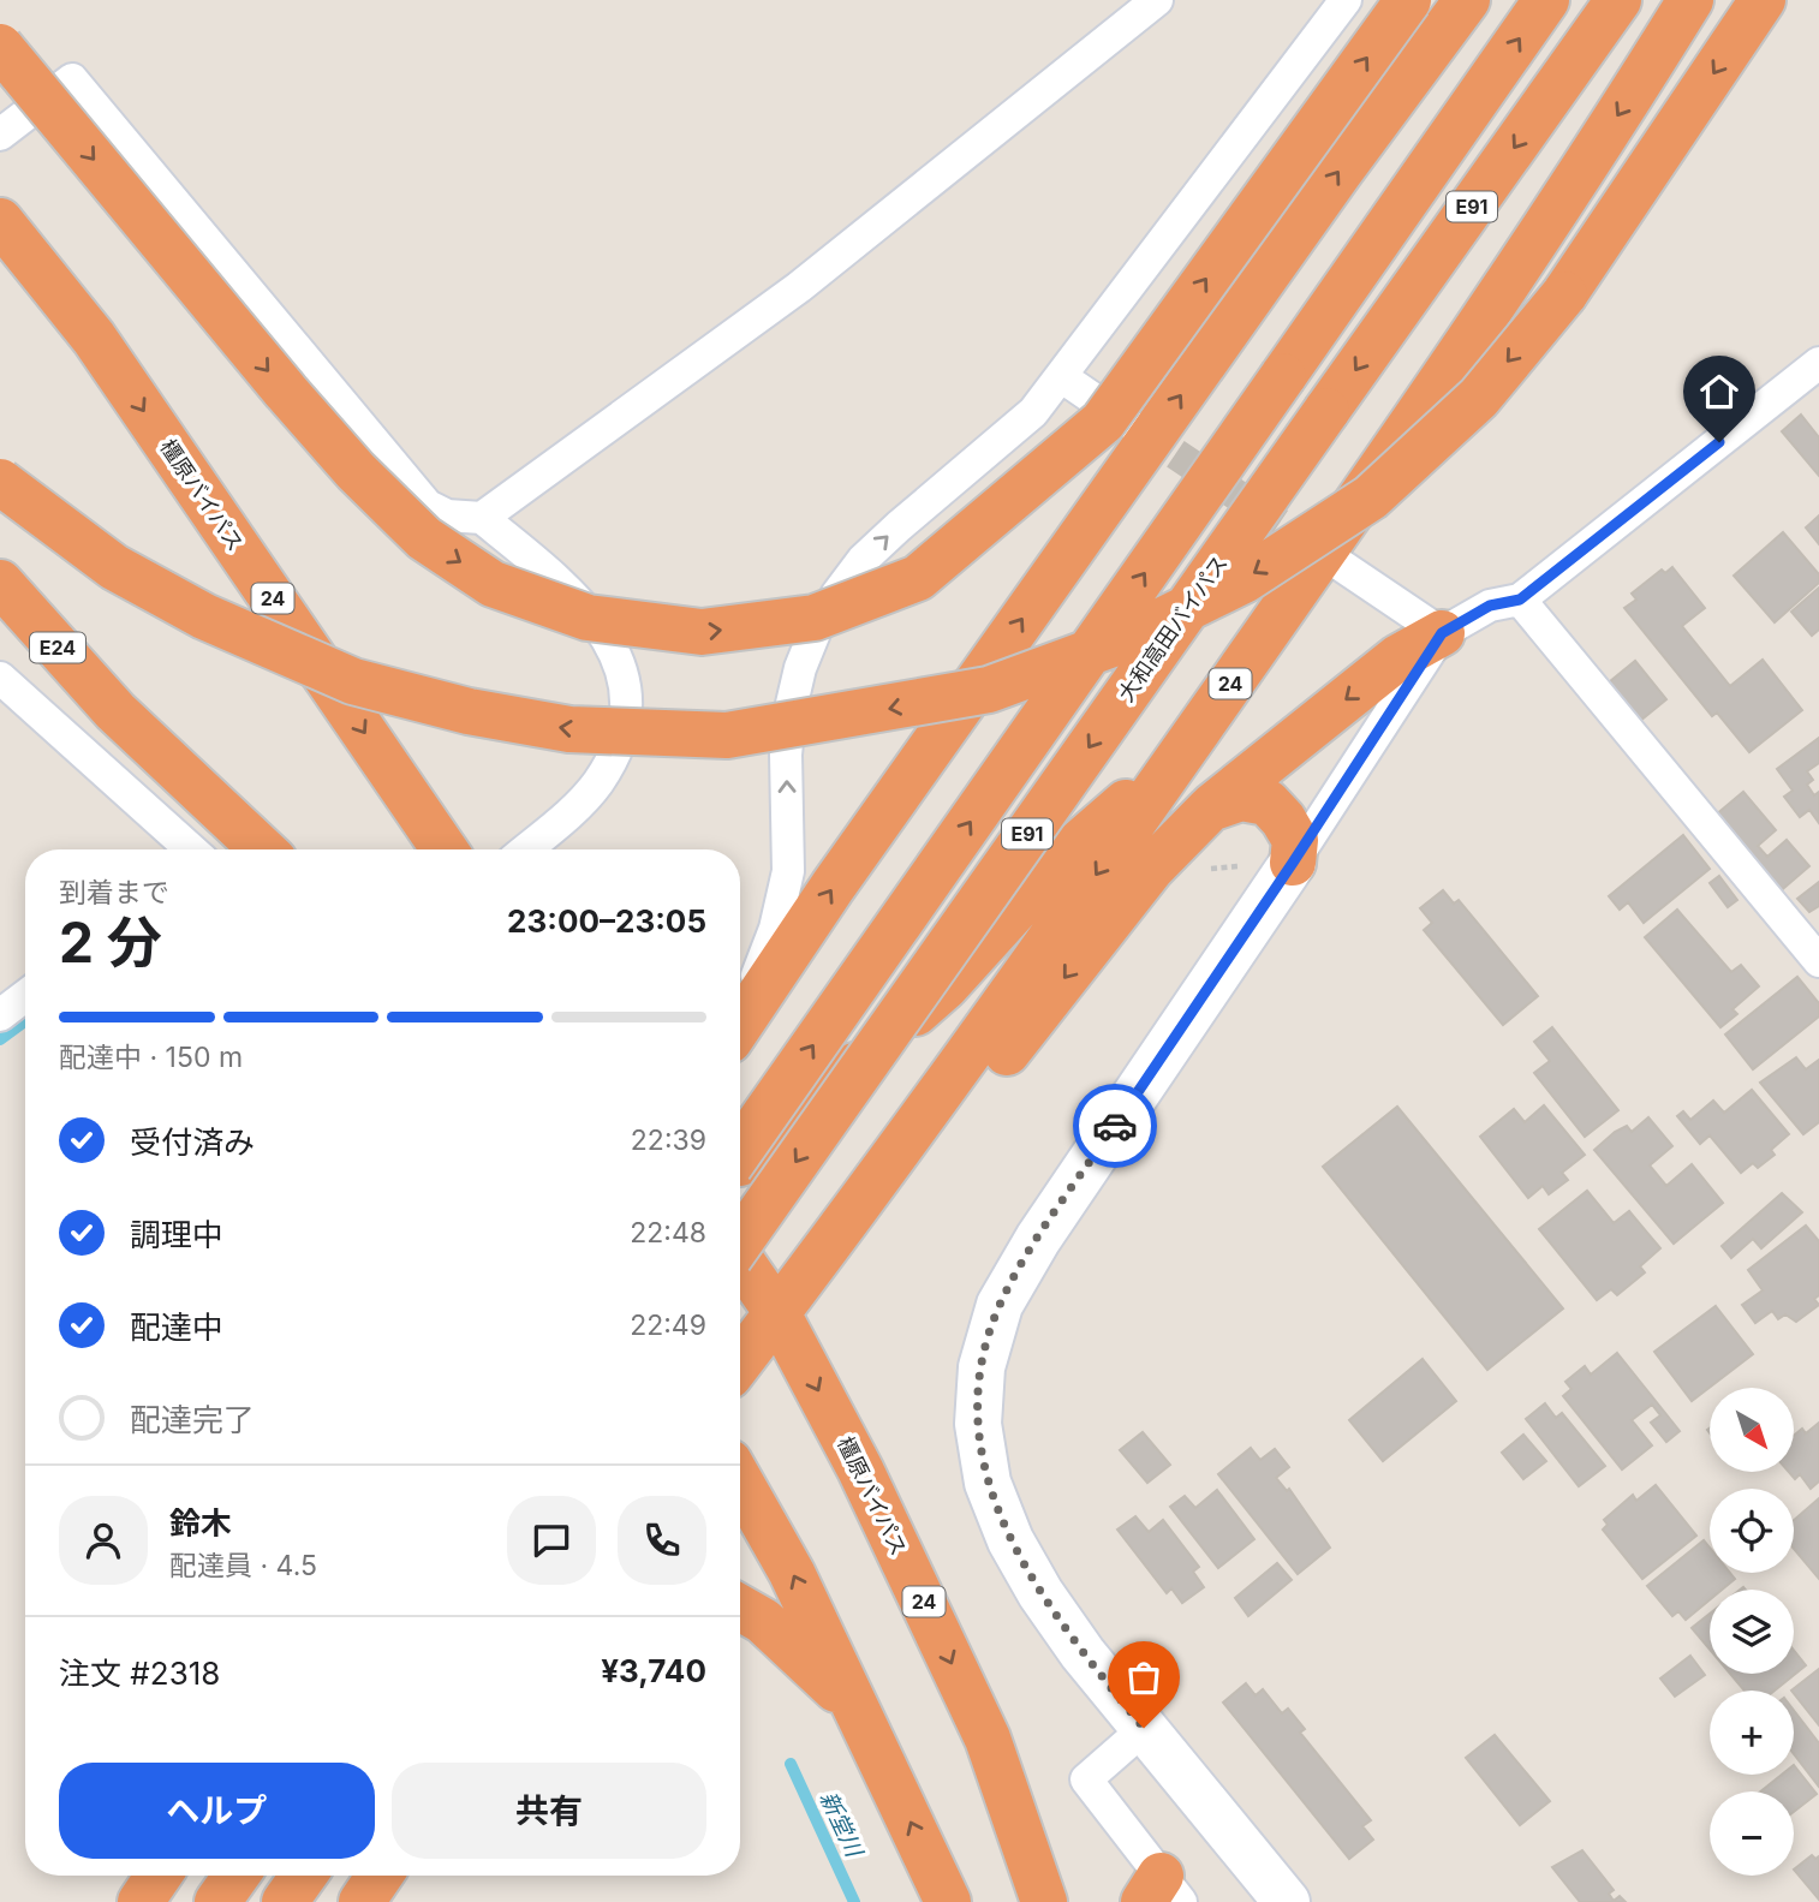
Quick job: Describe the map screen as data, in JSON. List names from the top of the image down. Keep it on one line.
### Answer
{"streets":{"highway":["E91","橿原バイパス","24","大和高田バイパス","E24"]},"crossings":[["橿原バイパス","24"]],"water":["新堂川"],"north":"bottom right","page":{"heading":["2 分","到着まで","23:00–23:05"],"panel":["鈴木","配達員 · 4.5","注文 #2318","¥3,740"],"bar":"配達中 · 150 m","list":[["受付済み","22:39"],["調理中","22:48"],["配達中","22:49"],"配達完了"],"map_buttons":["+","−"],"buttons":["ヘルプ","共有"]}}
